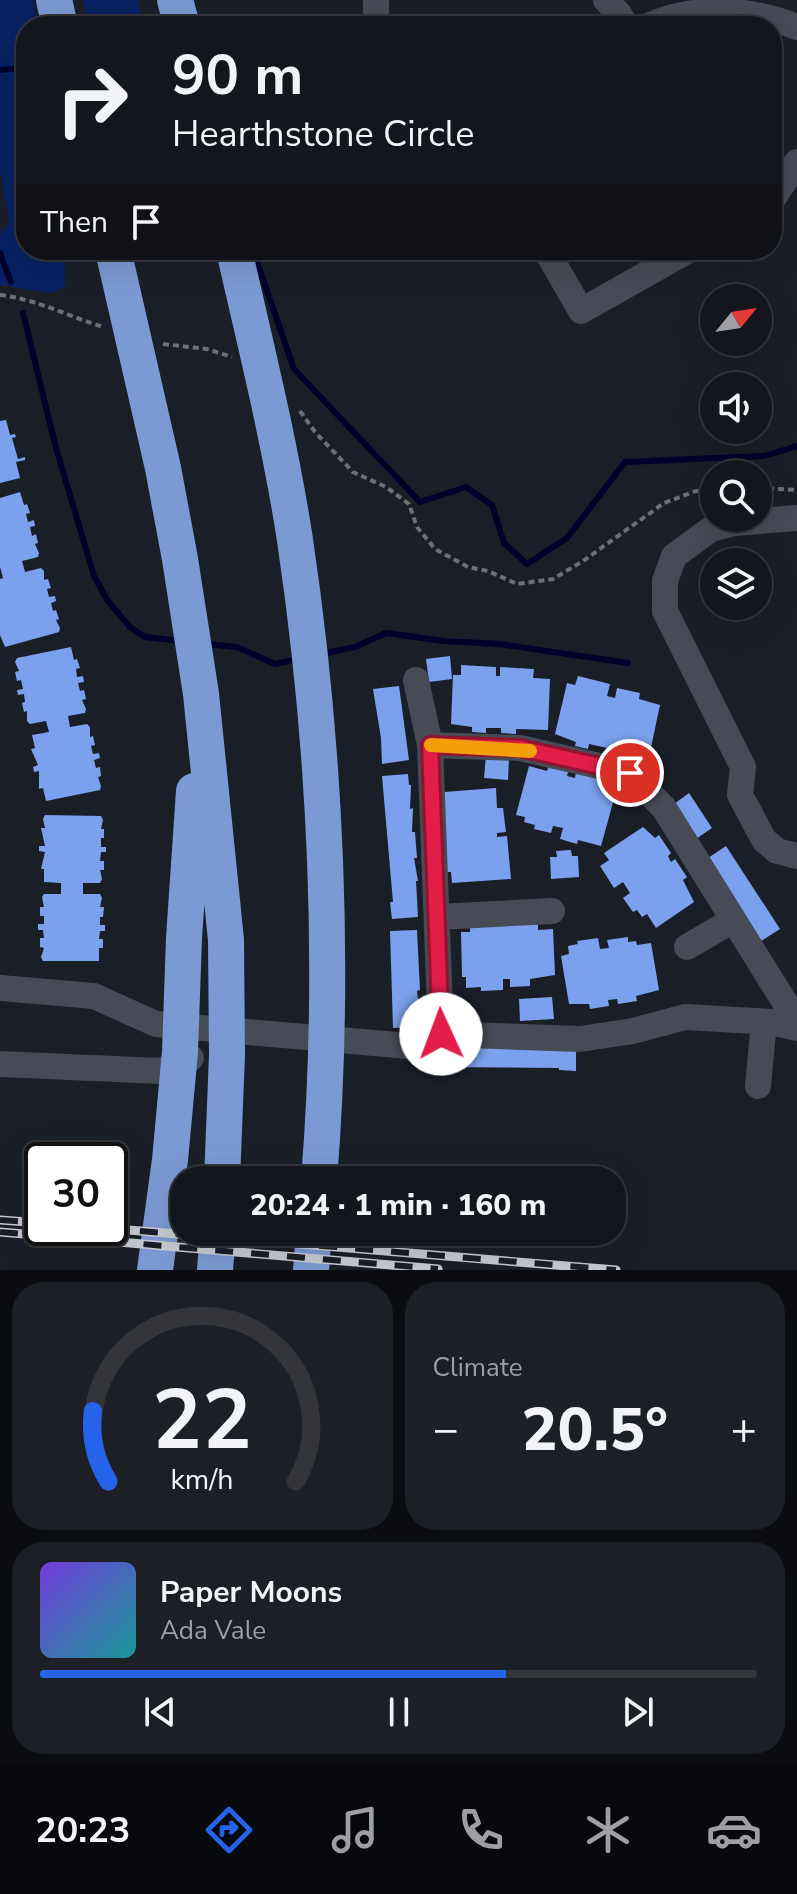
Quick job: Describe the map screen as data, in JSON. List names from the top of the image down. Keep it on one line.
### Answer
{"north":"top right","page":{"turn":["90 m","Hearthstone Circle"],"then":"Then","limit":"30","trip":"20:24 · 1 min · 160 m","tile":"Climate","heat":["−","20.5°","+"],"song":["Paper Moons","Ada Vale"],"tabs":"20:23","gauge":["22","km/h"]}}
